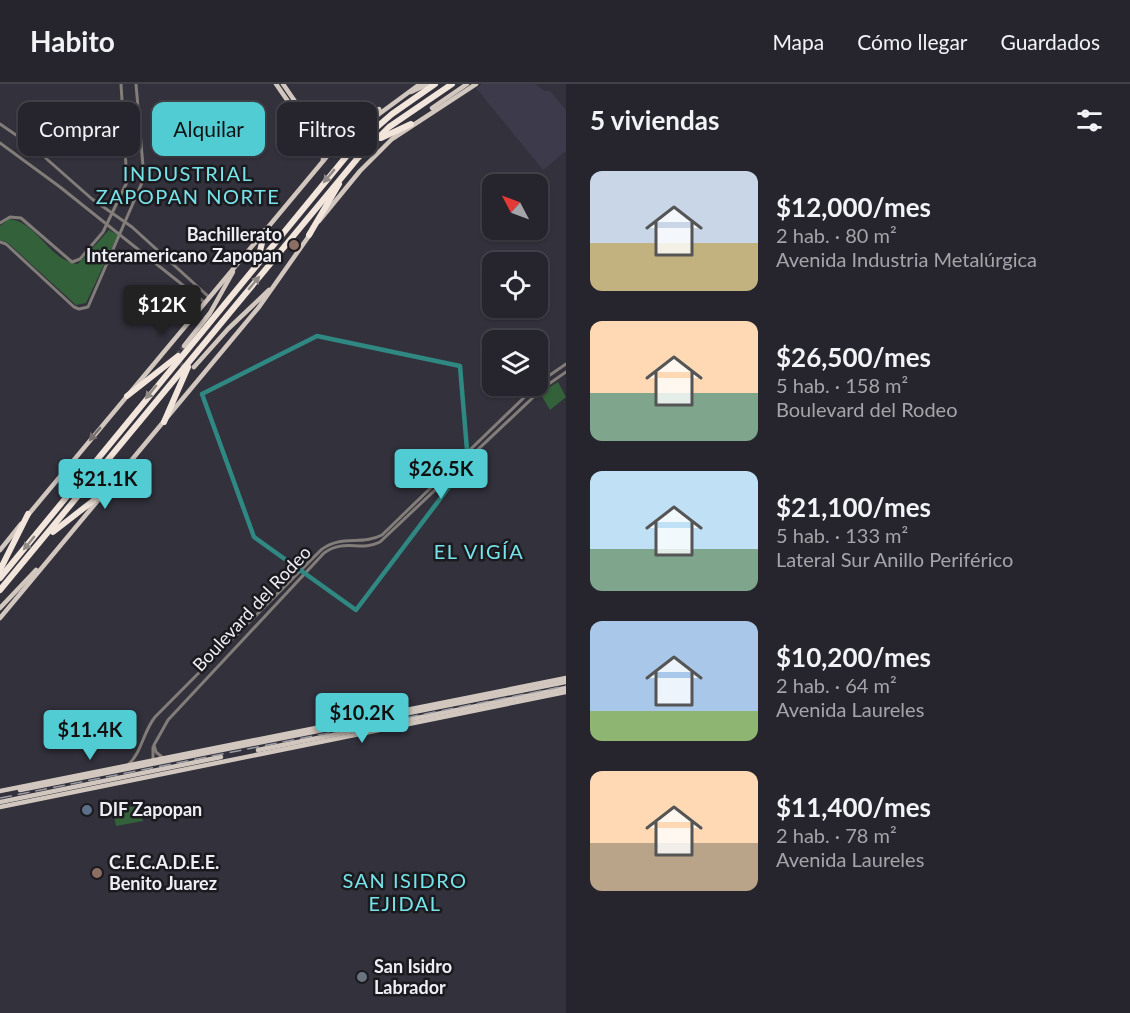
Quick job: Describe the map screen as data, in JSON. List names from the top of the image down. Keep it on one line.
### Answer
{"streets":{"street":["Boulevard del Rodeo"]},"districts":["INDUSTRIAL ZAPOPAN NORTE","EL VIGÍA","SAN ISIDRO EJIDAL"],"places":["Bachillerato Interamericano Zapopan","DIF Zapopan","C.E.C.A.D.E.E. Benito Juarez","San Isidro Labrador"],"north":"top left","page":{"header":"Habito","nav":["Mapa","Cómo llegar","Guardados"],"heading":"5 viviendas","chip":["Comprar","Alquilar","Filtros"],"list":[{"name":"$12,000/mes","note":"2 hab. · 80 m² · Avenida Industria Metalúrgica"},{"name":"$26,500/mes","note":"5 hab. · 158 m² · Boulevard del Rodeo"},{"name":"$21,100/mes","note":"5 hab. · 133 m² · Lateral Sur Anillo Periférico"},{"name":"$10,200/mes","note":"2 hab. · 64 m² · Avenida Laureles"},{"name":"$11,400/mes","note":"2 hab. · 78 m² · Avenida Laureles"}],"price":["$12K","$26.5K","$21.1K","$10.2K","$11.4K"]}}
